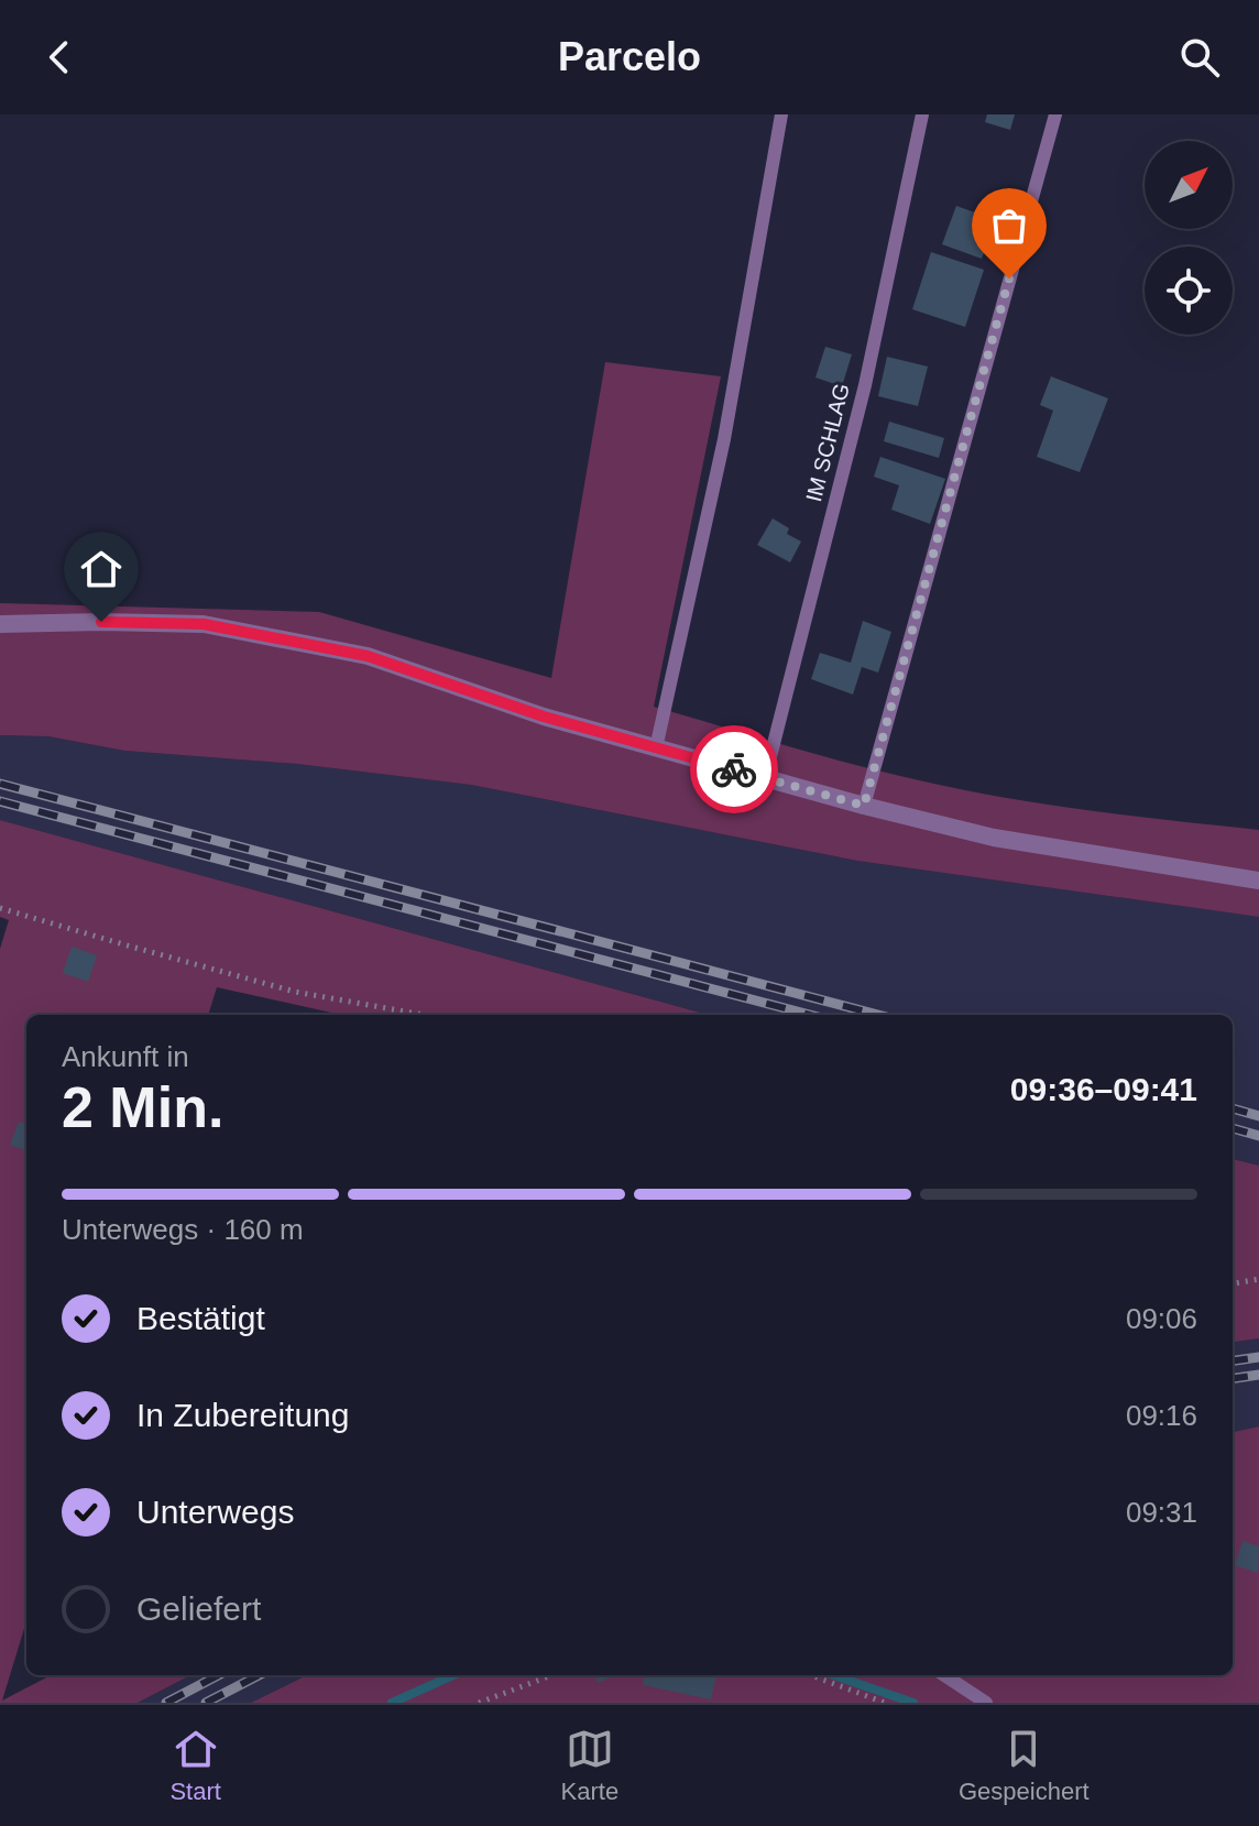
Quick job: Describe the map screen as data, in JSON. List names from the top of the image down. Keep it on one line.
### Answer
{"streets":{"lane":["IM SCHLAG"]},"north":"top right","page":{"header":"Parcelo","heading":["2 Min.","Ankunft in","09:36–09:41"],"bar":"Unterwegs · 160 m","list":[["Bestätigt","09:06"],["In Zubereitung","09:16"],["Unterwegs","09:31"],"Geliefert"],"tabs":["Start","Karte","Gespeichert"]}}
